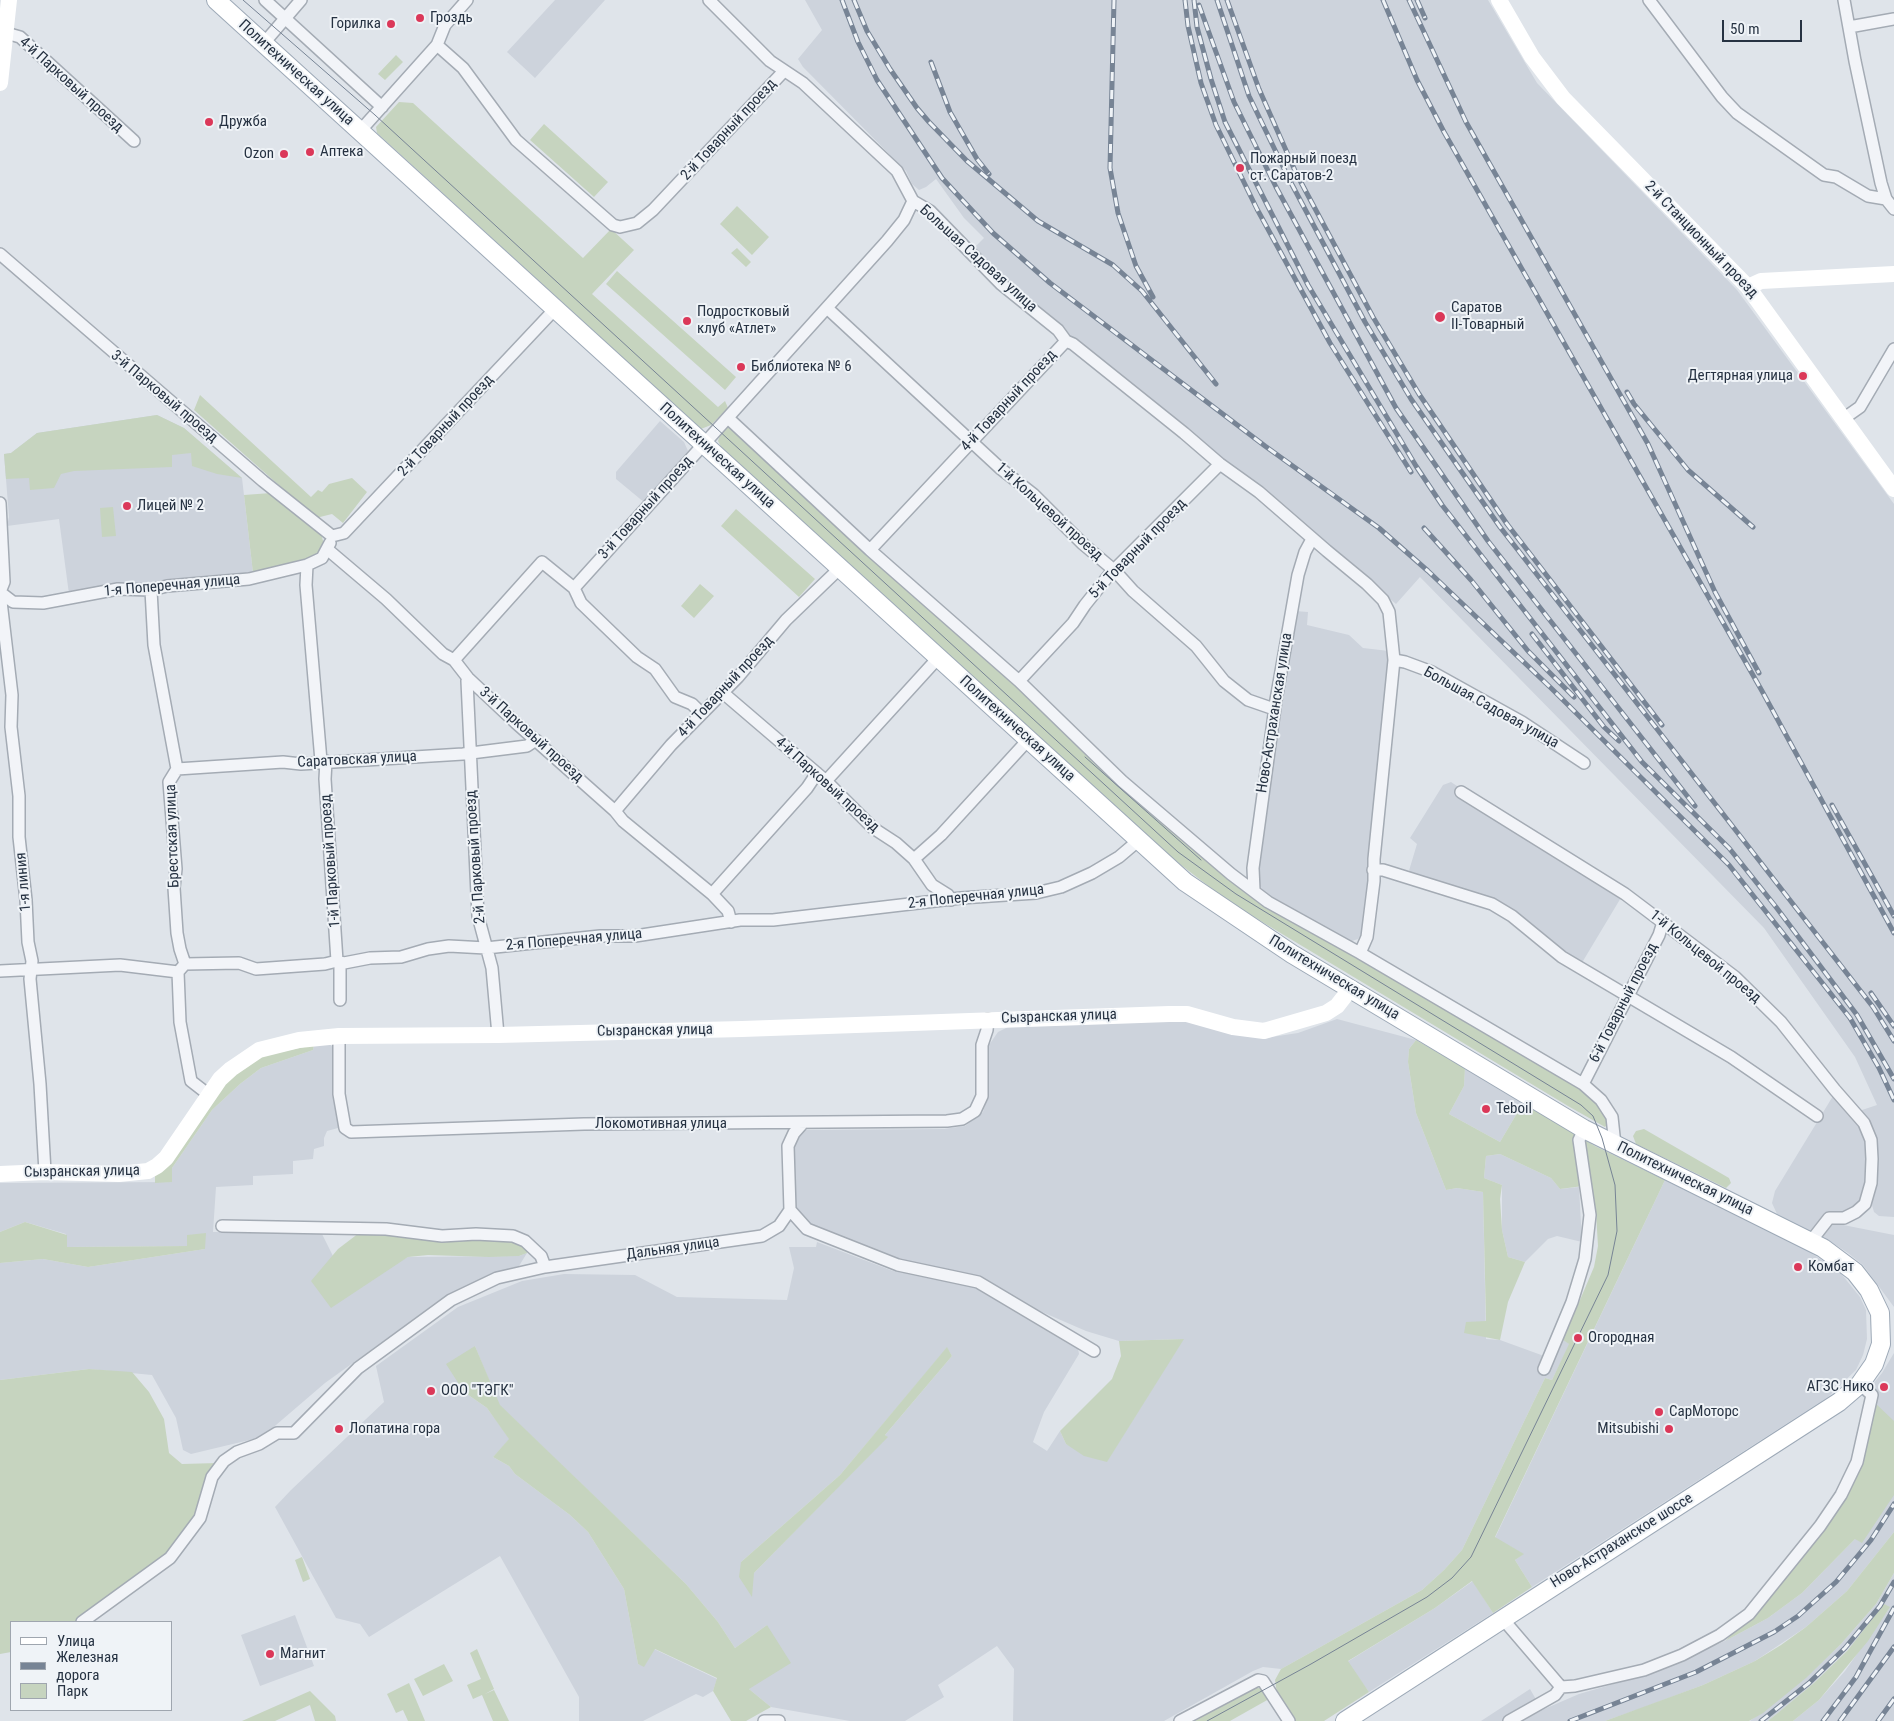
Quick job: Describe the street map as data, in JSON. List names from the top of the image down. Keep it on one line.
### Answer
{"streets":{"main road":["Политехническая улица","Ново-Астраханское шоссе"],"street":["4-й Парковый проезд","2-й Товарный проезд","2-й Станционный проезд","Большая Садовая улица","3-й Парковый проезд","4-й Товарный проезд","3-й Товарный проезд","1-й Кольцевой проезд","5-й Товарный проезд","1-я Поперечная улица","Ново-Астраханская улица","Саратовская улица","Брестская улица","2-й Парковый проезд","1-й Парковый проезд","1-я линия","2-я Поперечная улица","6-й Товарный проезд","Сызранская улица","Локомотивная улица","Дальняя улица"]},"crossings":[["Политехническая улица","2-й Товарный проезд"],["Политехническая улица","4-й Товарный проезд"],["Политехническая улица","3-й Товарный проезд"],["Политехническая улица","1-й Кольцевой проезд"],["Политехническая улица","2-я Поперечная улица"],["Политехническая улица","Сызранская улица"],["Политехническая улица","Ново-Астраханское шоссе"],["4-й Парковый проезд","4-й Товарный проезд"],["4-й Парковый проезд","2-я Поперечная улица"],["2-й Товарный проезд","Большая Садовая улица"],["2-й Товарный проезд","3-й Парковый проезд"],["2-й Товарный проезд","1-я Поперечная улица"],["Большая Садовая улица","4-й Товарный проезд"],["Большая Садовая улица","3-й Товарный проезд"],["Большая Садовая улица","5-й Товарный проезд"],["Большая Садовая улица","Ново-Астраханская улица"],["3-й Парковый проезд","4-й Товарный проезд"],["3-й Парковый проезд","1-я Поперечная улица"],["3-й Парковый проезд","Саратовская улица"],["3-й Парковый проезд","2-й Парковый проезд"],["3-й Парковый проезд","2-я Поперечная улица"],["4-й Товарный проезд","1-й Кольцевой проезд"],["3-й Товарный проезд","1-й Кольцевой проезд"],["1-й Кольцевой проезд","5-й Товарный проезд"],["1-й Кольцевой проезд","Ново-Астраханская улица"],["1-й Кольцевой проезд","6-й Товарный проезд"],["1-я Поперечная улица","Брестская улица"],["1-я Поперечная улица","1-й Парковый проезд"],["1-я Поперечная улица","1-я линия"],["Саратовская улица","Брестская улица"],["Саратовская улица","2-й Парковый проезд"],["Саратовская улица","1-й Парковый проезд"],["Брестская улица","2-я Поперечная улица"],["Брестская улица","Сызранская улица"],["2-й Парковый проезд","2-я Поперечная улица"],["2-й Парковый проезд","Сызранская улица"],["1-й Парковый проезд","2-я Поперечная улица"],["1-я линия","2-я Поперечная улица"],["1-я линия","Сызранская улица"],["Сызранская улица","Локомотивная улица"]],"places":["Гроздь","Горилка","Дружба","Аптека","Ozon","Пожарный поезд ст. Саратов-2","Саратов II-Товарный","Подростковый клуб «Атлет»","Библиотека № 6","Дегтярная улица","Лицей № 2","Teboil","Комбат","Огородная","АГЗС Нико","ООО \"ТЭГК\"","СарМоторс","Лопатина гора","Mitsubishi","Магнит"],"legend":["Улица","Железная дорога","Парк"],"scale_bar":"50 m"}
